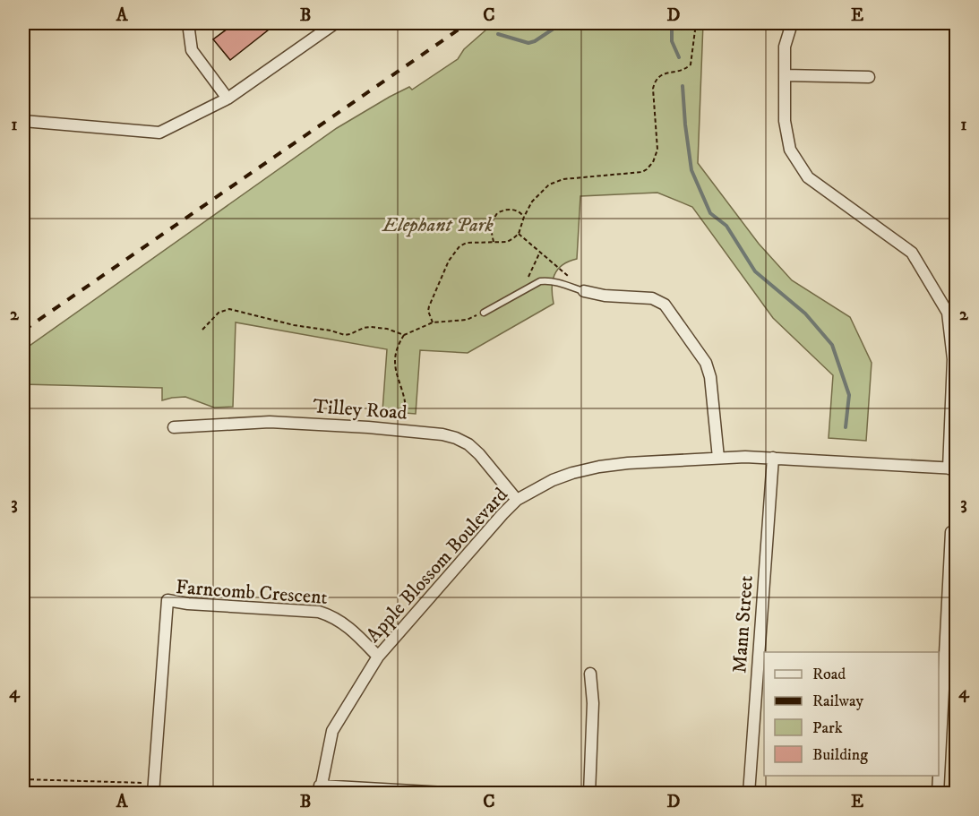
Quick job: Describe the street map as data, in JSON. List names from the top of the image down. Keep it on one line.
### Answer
{"streets":{"street":["Tilley Road","Apple Blossom Boulevard","Farncomb Crescent","Mann Street"]},"crossings":[["Tilley Road","Apple Blossom Boulevard"],["Apple Blossom Boulevard","Farncomb Crescent"],["Apple Blossom Boulevard","Mann Street"]],"parks":["Elephant Park"],"legend":["Road","Railway","Park","Building"],"grid":{"columns":["A","B","C","D","E"],"rows":["1","2","3","4"]}}
